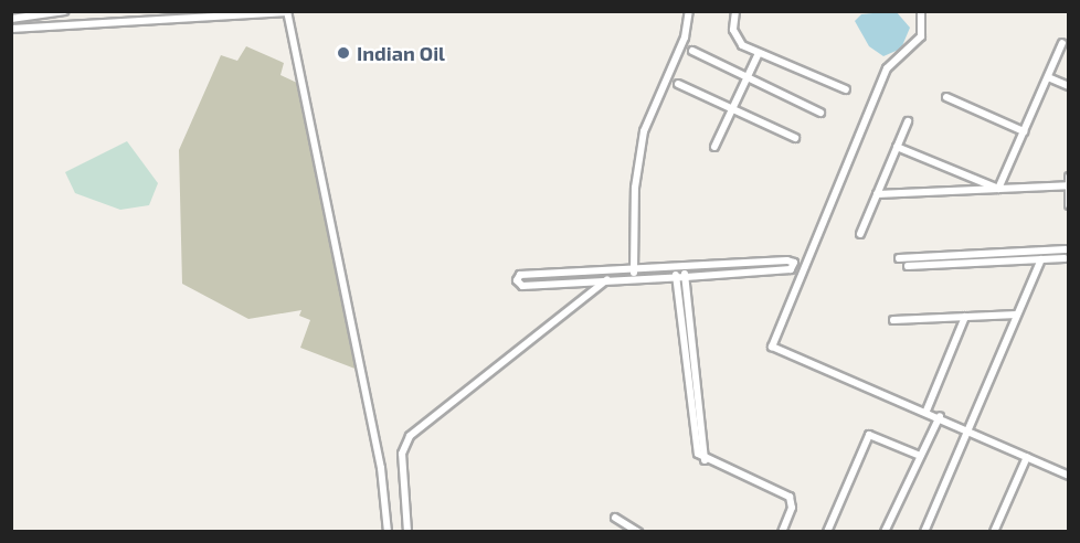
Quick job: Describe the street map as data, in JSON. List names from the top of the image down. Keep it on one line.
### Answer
{"places":["Indian Oil"]}
